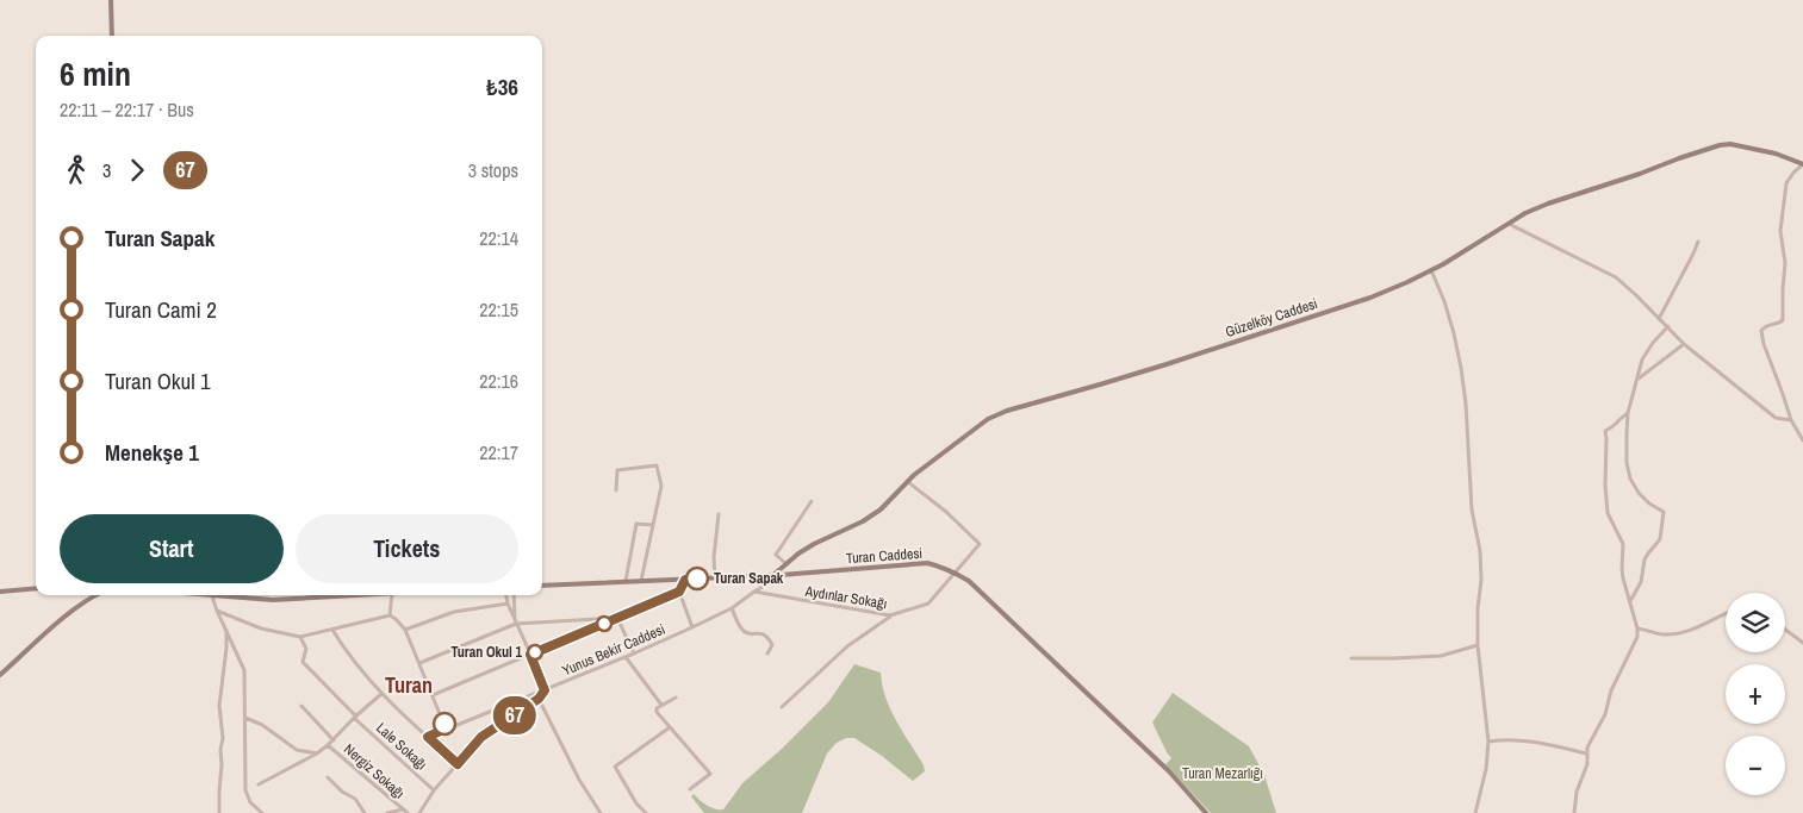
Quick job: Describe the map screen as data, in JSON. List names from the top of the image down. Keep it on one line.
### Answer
{"streets":{"street":["Güzelköy Caddesi","Turan Caddesi","Aydınlar Sokağı","Yunus Bekir Caddesi","Lale Sokağı","Nergiz Sokağı"]},"crossings":[["Güzelköy Caddesi","Turan Caddesi"],["Güzelköy Caddesi","Aydınlar Sokağı"],["Turan Caddesi","Aydınlar Sokağı"],["Turan Caddesi","Yunus Bekir Caddesi"],["Aydınlar Sokağı","Yunus Bekir Caddesi"]],"districts":["Turan"],"parks":["Turan Mezarlığı"],"places":["Turan Sapak","Turan Okul 1"],"lines":["bus line 67"],"page":{"on_map":"67","heading":["6 min","22:11 – 22:17 · Bus","₺36"],"legs":["3","67","3 stops"],"list":[{"name":"Turan Sapak","value":"22:14"},{"name":"Turan Cami 2","value":"22:15"},{"name":"Turan Okul 1","value":"22:16"},{"name":"Menekşe 1","value":"22:17"}],"buttons":["Start","Tickets"],"map_buttons":["+","−"]}}
